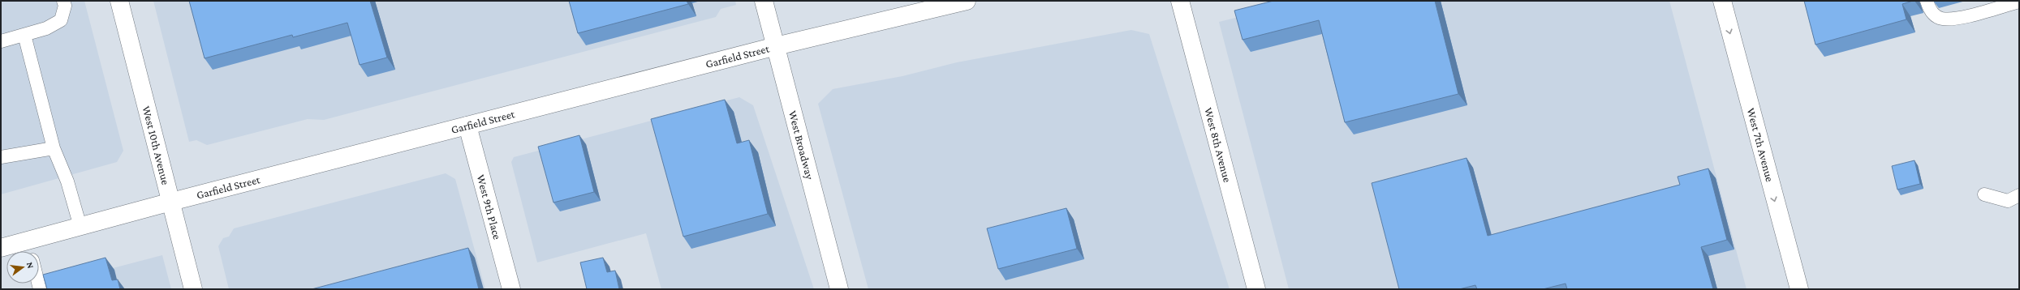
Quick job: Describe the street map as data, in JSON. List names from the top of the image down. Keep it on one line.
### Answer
{"streets":{"main road":["Garfield Street","West 10th Avenue","West Broadway","West 8th Avenue","West 7th Avenue","West 9th Place"]},"crossings":[["Garfield Street","West 10th Avenue"],["Garfield Street","West Broadway"],["Garfield Street","West 9th Place"]],"one_way":["West 7th Avenue"],"north":"right"}
